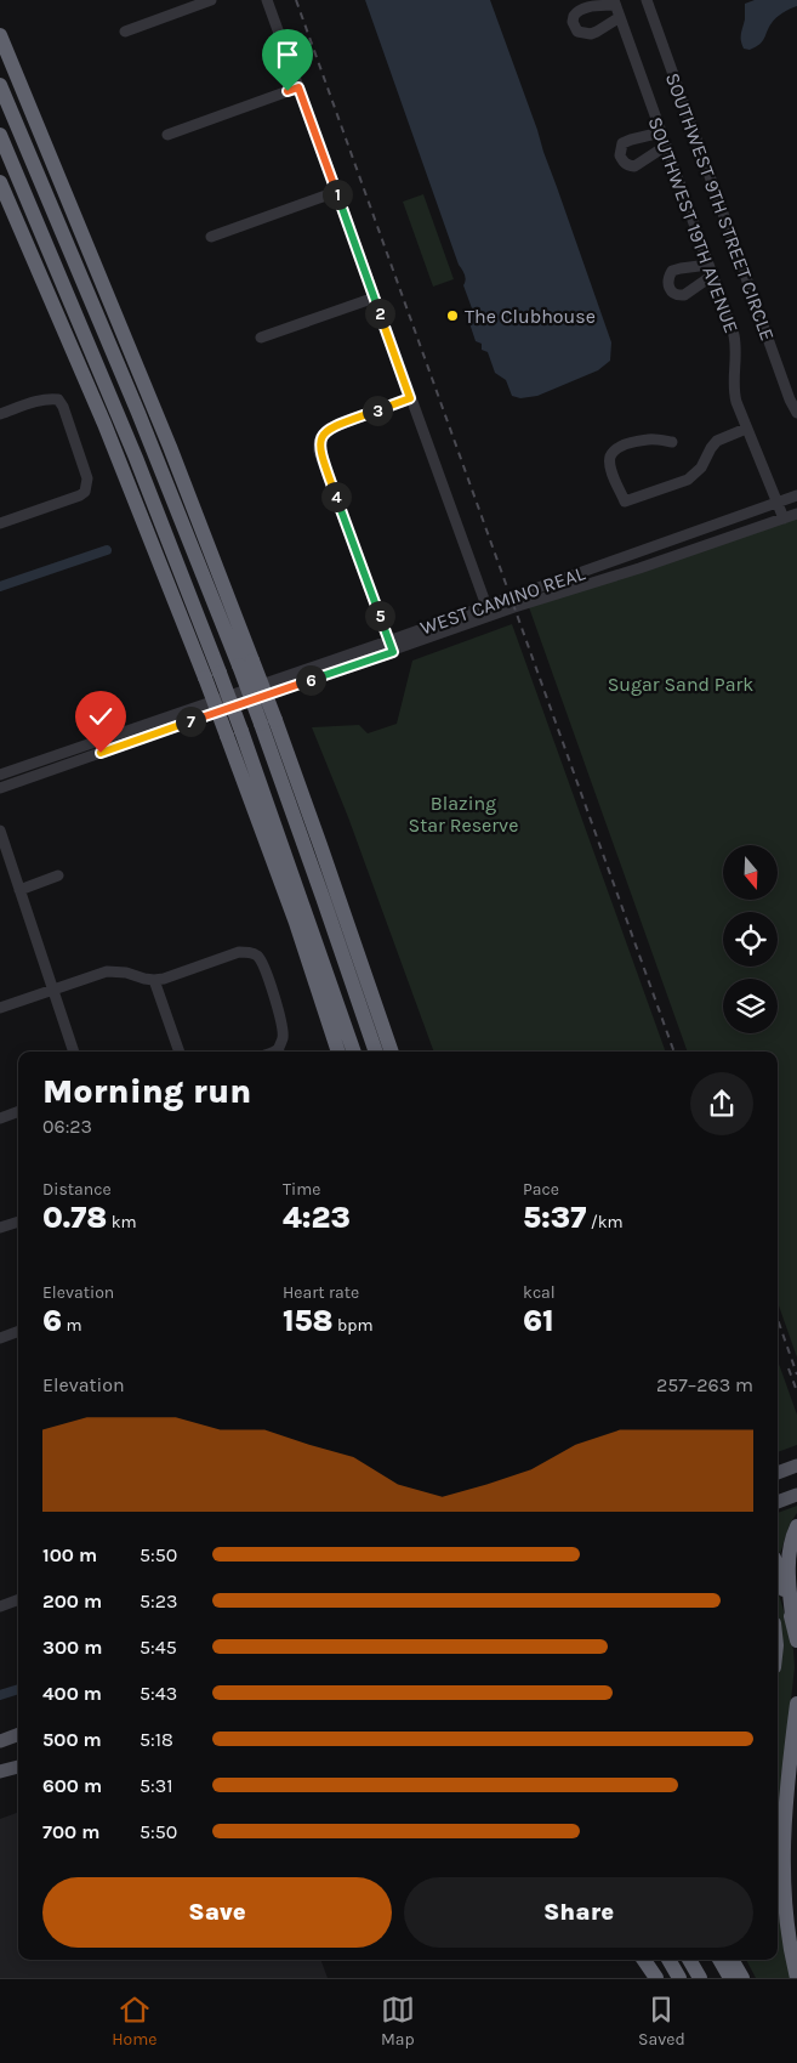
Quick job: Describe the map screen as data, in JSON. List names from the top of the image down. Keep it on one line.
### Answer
{"streets":{"street":["SOUTHWEST 9TH STREET CIRCLE","SOUTHWEST 19TH AVENUE","WEST CAMINO REAL"]},"crossings":[["SOUTHWEST 19TH AVENUE","WEST CAMINO REAL"]],"parks":["Sugar Sand Park","Blazing Star Reserve"],"places":["The Clubhouse"],"north":"bottom","page":{"pins":["1","2","3","4","5","6","7"],"heading":["Morning run","06:23"],"stats":[["Distance","0.78 km"],["Time","4:23"],["Pace","5:37 /km"],["Elevation","6 m"],["Heart rate","158 bpm"],["kcal","61"]],"chart":["Elevation","257–263 m"],"list":[{"name":"100 m","note":"5:50"},{"name":"200 m","note":"5:23"},{"name":"300 m","note":"5:45"},{"name":"400 m","note":"5:43"},{"name":"500 m","note":"5:18"},{"name":"600 m","note":"5:31"},{"name":"700 m","note":"5:50"}],"buttons":["Save","Share"],"tabs":["Home","Map","Saved"]}}
